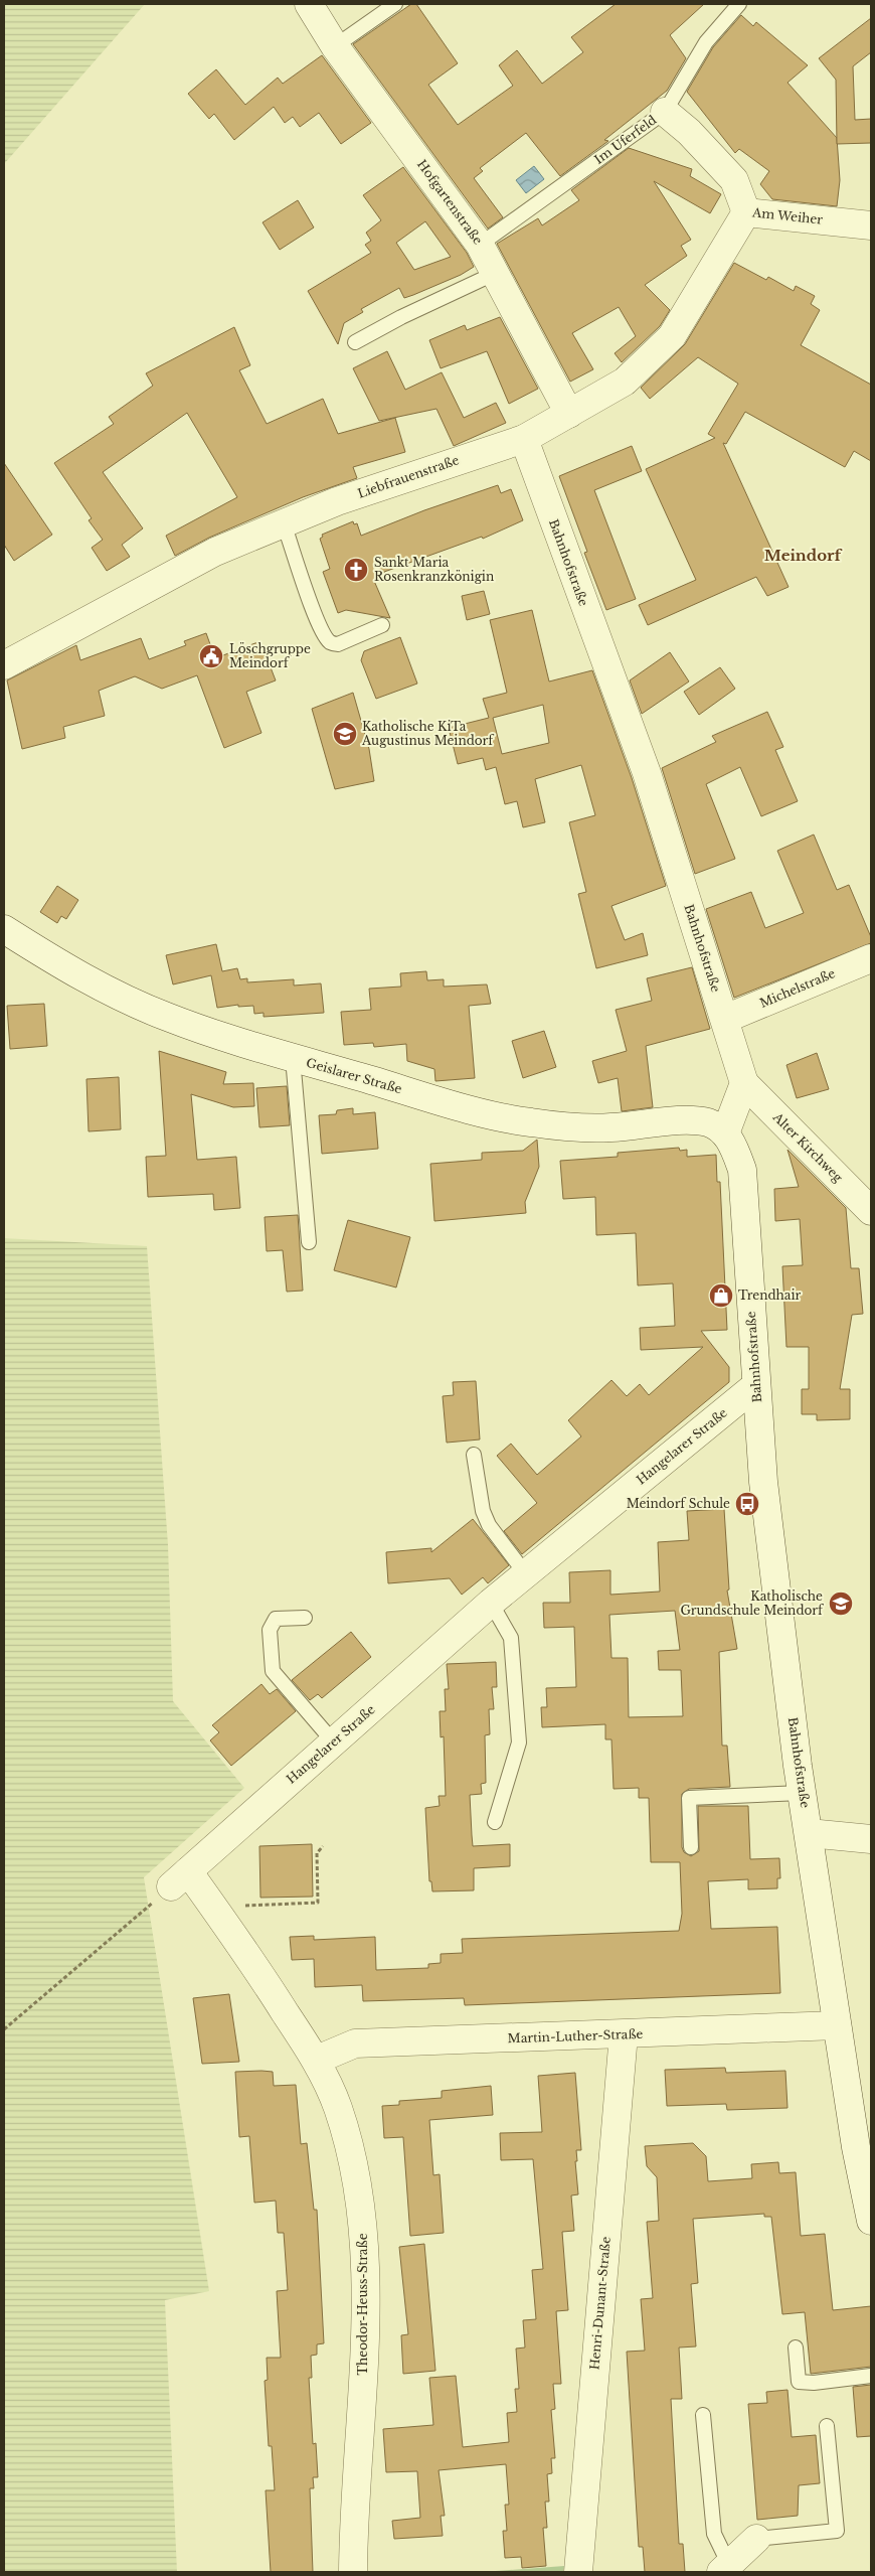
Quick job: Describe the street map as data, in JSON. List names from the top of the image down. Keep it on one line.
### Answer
{"streets":{"street":["Hofgartenstraße","Am Weiher","Liebfrauenstraße","Bahnhofstraße","Michelstraße","Geislarer Straße","Alter Kirchweg","Hangelarer Straße","Martin-Luther-Straße","Henri-Dunant-Straße","Theodor-Heuss-Straße"],"lane":["Im Uferfeld"]},"crossings":[["Im Uferfeld","Hofgartenstraße"],["Im Uferfeld","Am Weiher"],["Hofgartenstraße","Liebfrauenstraße"],["Am Weiher","Liebfrauenstraße"],["Liebfrauenstraße","Bahnhofstraße"],["Bahnhofstraße","Michelstraße"],["Bahnhofstraße","Geislarer Straße"],["Bahnhofstraße","Alter Kirchweg"],["Bahnhofstraße","Hangelarer Straße"],["Bahnhofstraße","Martin-Luther-Straße"],["Hangelarer Straße","Theodor-Heuss-Straße"],["Martin-Luther-Straße","Henri-Dunant-Straße"],["Martin-Luther-Straße","Theodor-Heuss-Straße"]],"districts":["Meindorf"],"places":{"church":["Sankt Maria Rosenkranzkönigin"],"public building":["Löschgruppe Meindorf"],"school or university":["Katholische KiTa Augustinus Meindorf","Katholische Grundschule Meindorf"],"shop":["Trendhair"],"bus stop":["Meindorf Schule"]}}
